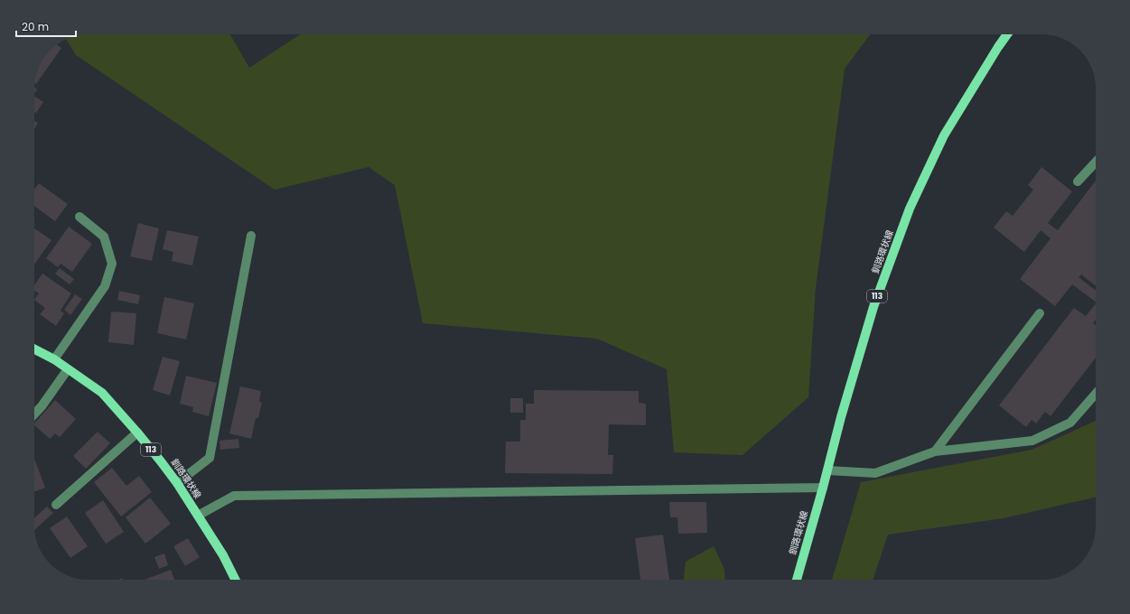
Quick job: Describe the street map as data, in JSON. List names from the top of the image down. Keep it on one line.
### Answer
{"streets":{"main road":["釧路環状線","113"]},"scale_bar":"20 m"}
